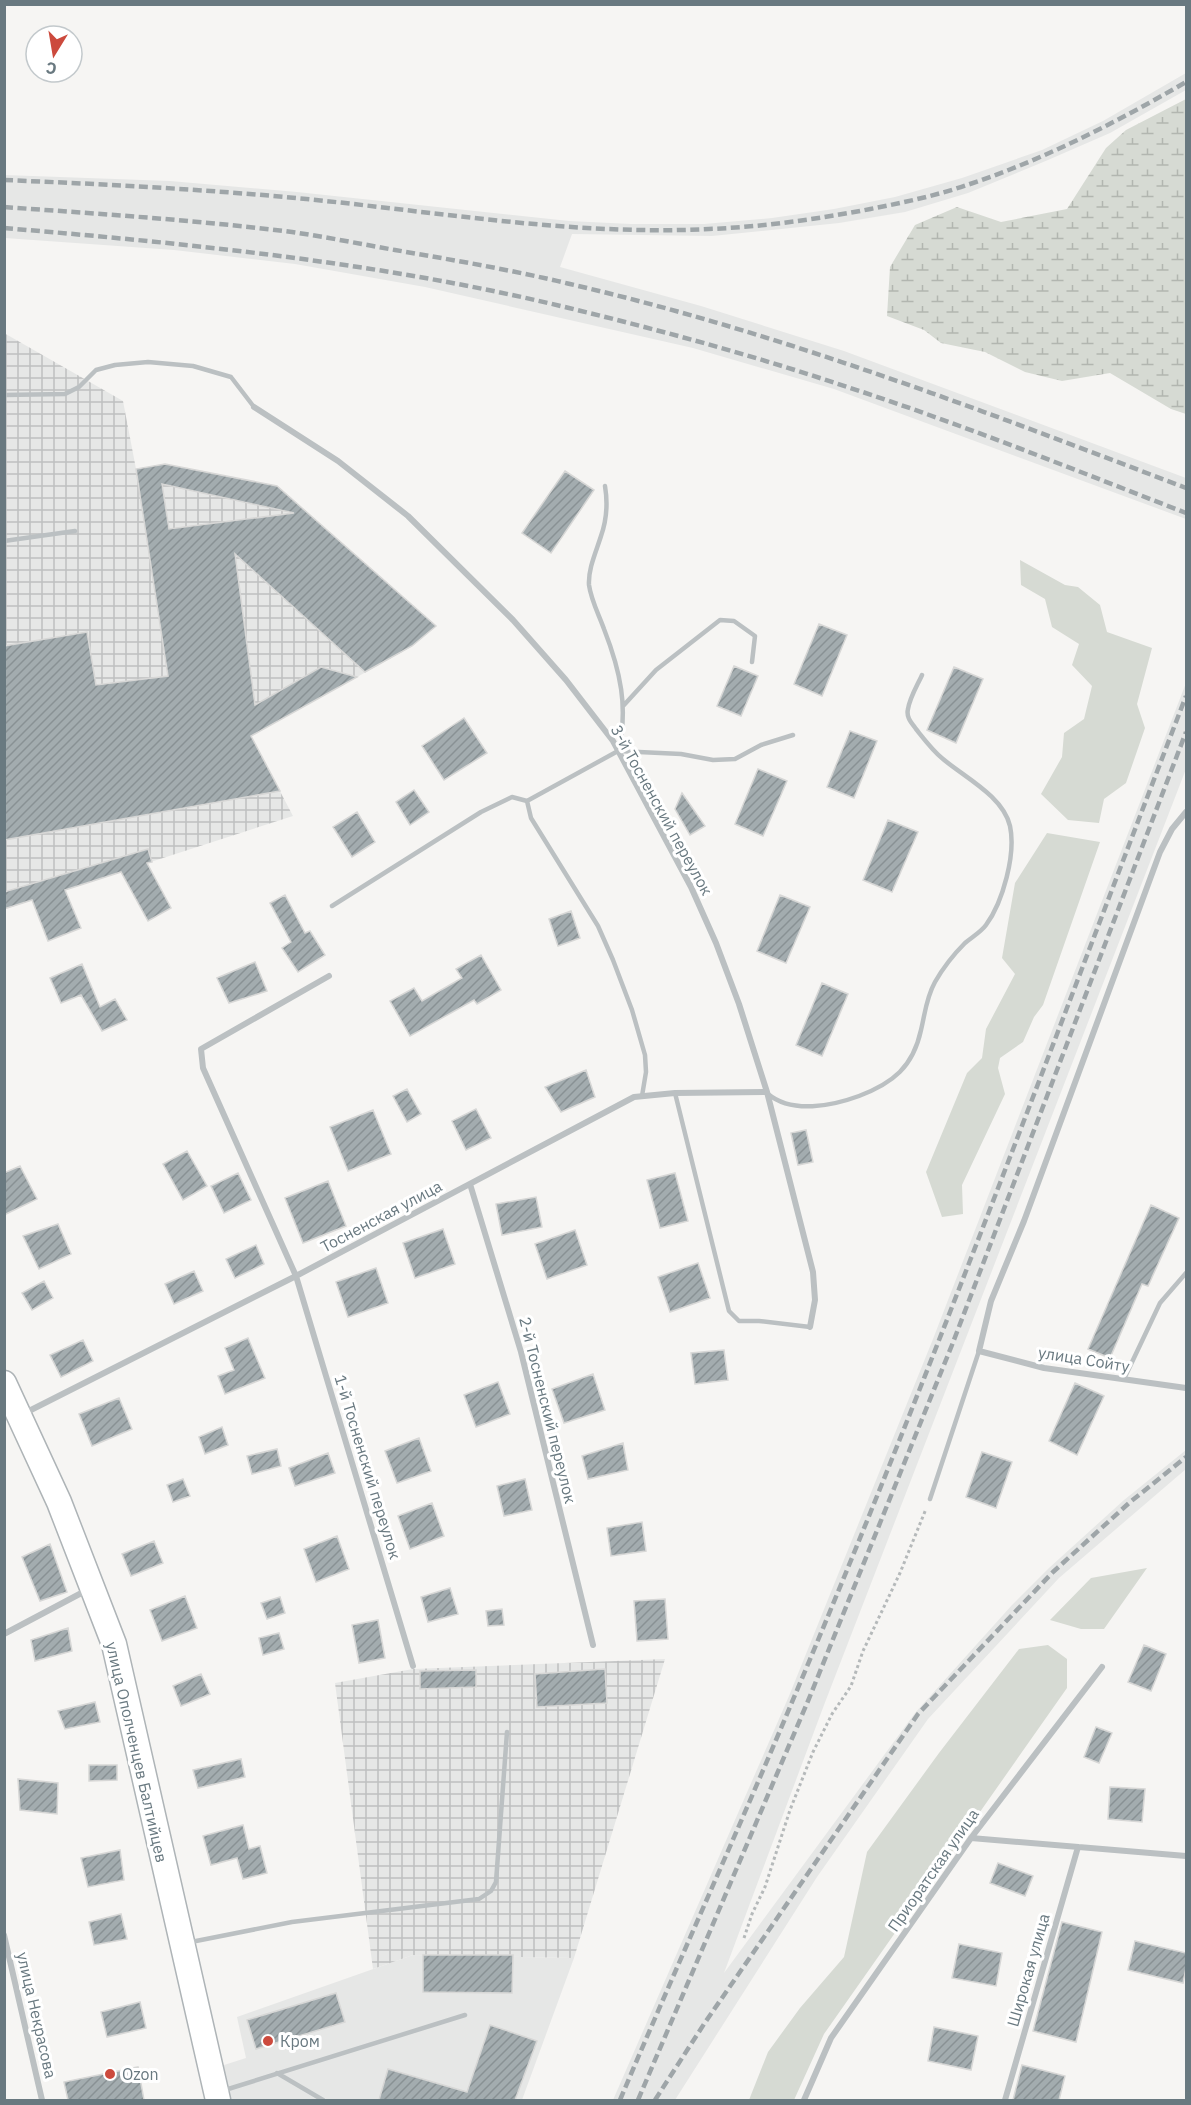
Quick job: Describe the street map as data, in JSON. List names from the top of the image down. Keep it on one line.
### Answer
{"streets":{"main road":["улица Ополченцев Балтийцев"],"street":["3-й Тосненский переулок","Тосненская улица","улица Сойту","2-й Тосненский переулок","1-й Тосненский переулок","Приоратская улица","Широкая улица","улица Некрасова"]},"crossings":[["3-й Тосненский переулок","Тосненская улица"],["Тосненская улица","2-й Тосненский переулок"],["Тосненская улица","1-й Тосненский переулок"],["Тосненская улица","улица Ополченцев Балтийцев"]],"places":["Кром","Ozon"],"north":"bottom"}
